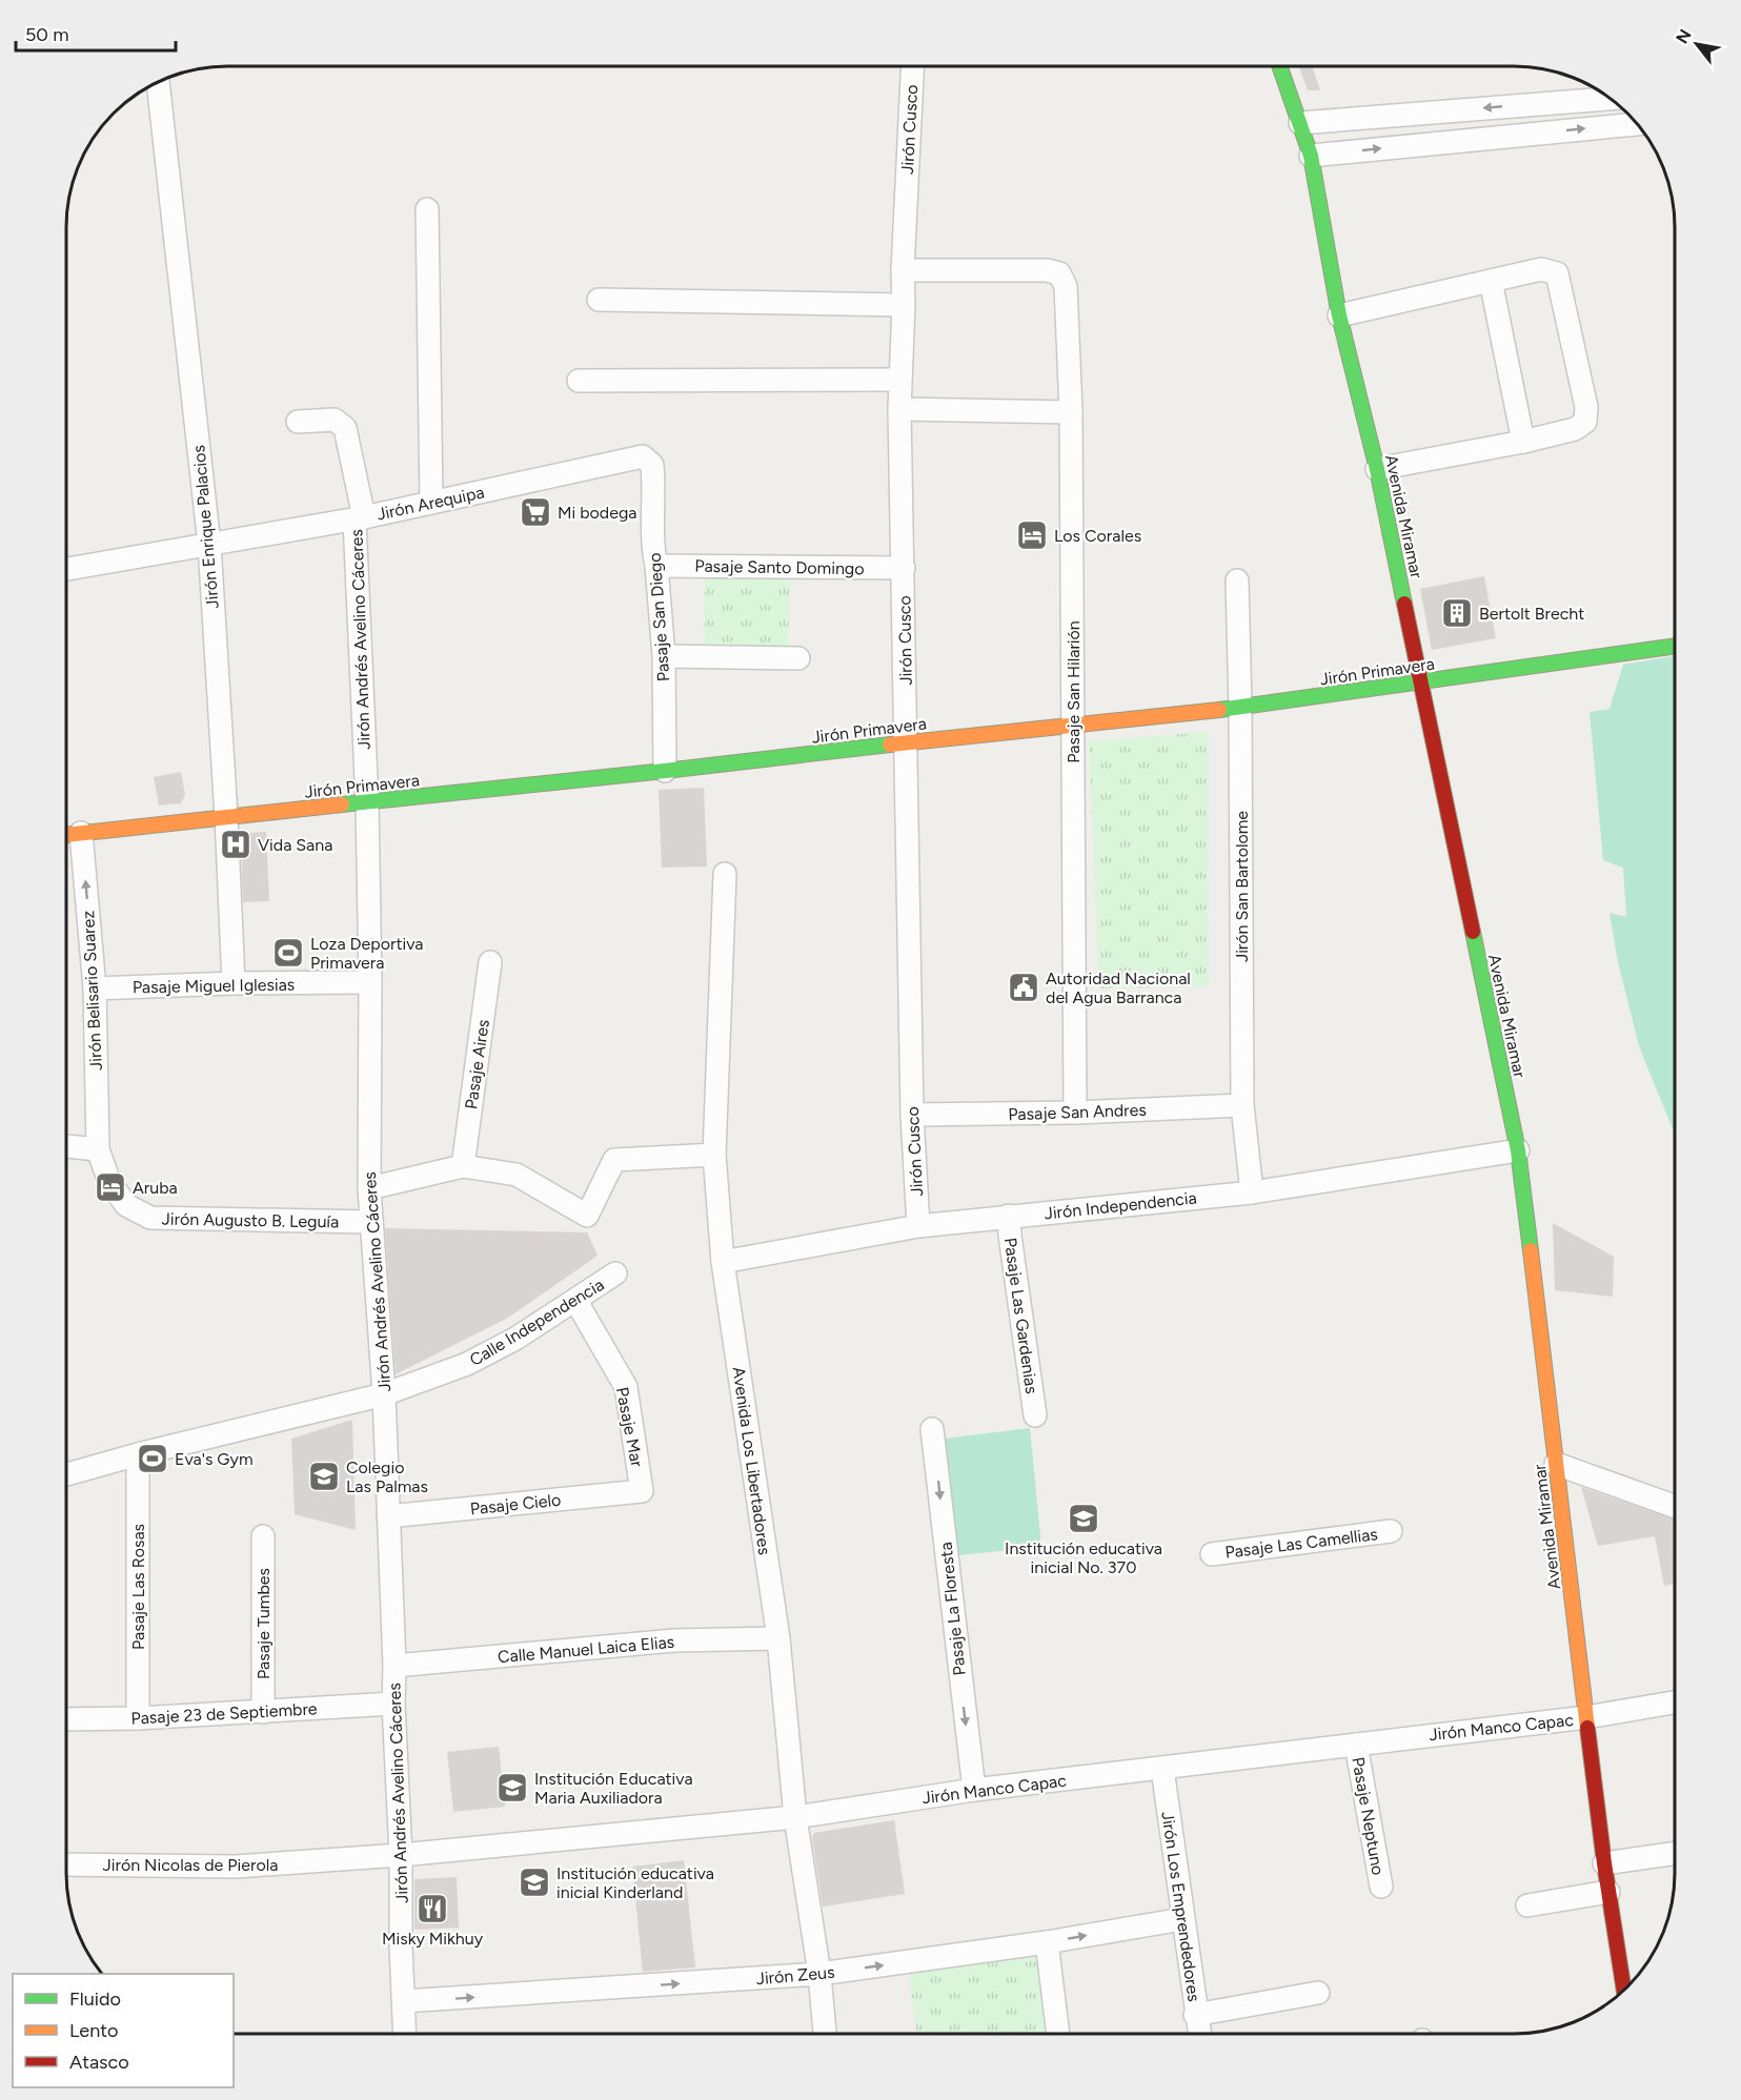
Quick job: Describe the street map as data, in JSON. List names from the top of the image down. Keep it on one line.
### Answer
{"streets":{"street":["Jirón Cusco","Jirón Arequipa","Avenida Miramar","Jirón Enrique Palacios","Pasaje Santo Domingo","Pasaje San Diego","Jirón Andrés Avelino Cáceres","Jirón Primavera","Pasaje San Hilarión","Jirón San Bartolome","Pasaje Miguel Iglesias","Jirón Belisario Suarez","Pasaje Aires","Pasaje San Andres","Jirón Independencia","Jirón Augusto B. Leguía","Pasaje Las Gardenias","Calle Independencia","Pasaje Mar","Avenida Los Libertadores","Pasaje Cielo","Pasaje Las Camellias","Pasaje Las Rosas","Pasaje La Floresta","Pasaje Tumbes","Calle Manuel Laica Elias","Pasaje 23 de Septiembre","Jirón Manco Capac","Pasaje Neptuno","Jirón Nicolas de Pierola","Jirón Los Emprendedores","Jirón Zeus"]},"crossings":[["Jirón Cusco","Pasaje Santo Domingo"],["Jirón Cusco","Jirón Primavera"],["Jirón Cusco","Pasaje San Hilarión"],["Jirón Cusco","Pasaje San Andres"],["Jirón Cusco","Jirón Independencia"],["Jirón Arequipa","Jirón Enrique Palacios"],["Jirón Arequipa","Pasaje San Diego"],["Jirón Arequipa","Jirón Andrés Avelino Cáceres"],["Avenida Miramar","Jirón Primavera"],["Avenida Miramar","Jirón Independencia"],["Avenida Miramar","Jirón Manco Capac"],["Jirón Enrique Palacios","Jirón Primavera"],["Jirón Enrique Palacios","Pasaje Miguel Iglesias"],["Pasaje Santo Domingo","Pasaje San Diego"],["Pasaje San Diego","Jirón Primavera"],["Jirón Andrés Avelino Cáceres","Jirón Primavera"],["Jirón Andrés Avelino Cáceres","Pasaje Miguel Iglesias"],["Jirón Andrés Avelino Cáceres","Jirón Augusto B. Leguía"],["Jirón Andrés Avelino Cáceres","Calle Independencia"],["Jirón Andrés Avelino Cáceres","Pasaje Cielo"],["Jirón Andrés Avelino Cáceres","Calle Manuel Laica Elias"],["Jirón Andrés Avelino Cáceres","Pasaje 23 de Septiembre"],["Jirón Andrés Avelino Cáceres","Jirón Manco Capac"],["Jirón Andrés Avelino Cáceres","Jirón Nicolas de Pierola"],["Jirón Andrés Avelino Cáceres","Jirón Zeus"],["Jirón Primavera","Pasaje San Hilarión"],["Jirón Primavera","Jirón San Bartolome"],["Jirón Primavera","Jirón Belisario Suarez"],["Pasaje San Hilarión","Pasaje San Andres"],["Jirón San Bartolome","Pasaje San Andres"],["Jirón San Bartolome","Jirón Independencia"],["Pasaje Miguel Iglesias","Jirón Belisario Suarez"],["Jirón Belisario Suarez","Jirón Augusto B. Leguía"],["Jirón Independencia","Pasaje Las Gardenias"],["Jirón Independencia","Avenida Los Libertadores"],["Calle Independencia","Pasaje Mar"],["Calle Independencia","Pasaje Las Rosas"],["Pasaje Mar","Pasaje Cielo"],["Avenida Los Libertadores","Calle Manuel Laica Elias"],["Avenida Los Libertadores","Jirón Manco Capac"],["Avenida Los Libertadores","Jirón Zeus"],["Pasaje Las Rosas","Pasaje 23 de Septiembre"],["Pasaje La Floresta","Jirón Manco Capac"],["Pasaje Tumbes","Pasaje 23 de Septiembre"],["Jirón Manco Capac","Pasaje Neptuno"],["Jirón Manco Capac","Jirón Nicolas de Pierola"],["Jirón Manco Capac","Jirón Los Emprendedores"],["Jirón Los Emprendedores","Jirón Zeus"]],"one_way":["Jirón Belisario Suarez","Pasaje La Floresta","Jirón Zeus"],"places":{"supermarket":["Mi bodega"],"hotel":["Los Corales","Aruba"],"building":["Bertolt Brecht"],"hospital":["Vida Sana"],"sports":["Loza Deportiva Primavera","Eva's Gym"],"public building":["Autoridad Nacional del Agua Barranca"],"school or university":["Colegio Las Palmas","Institución educativa inicial No. 370","Institución Educativa Maria Auxiliadora","Institución educativa inicial Kinderland"],"restaurant":["Misky Mikhuy"]},"legend":["Fluido","Lento","Atasco"],"scale_bar":"50 m","north":"top left"}
